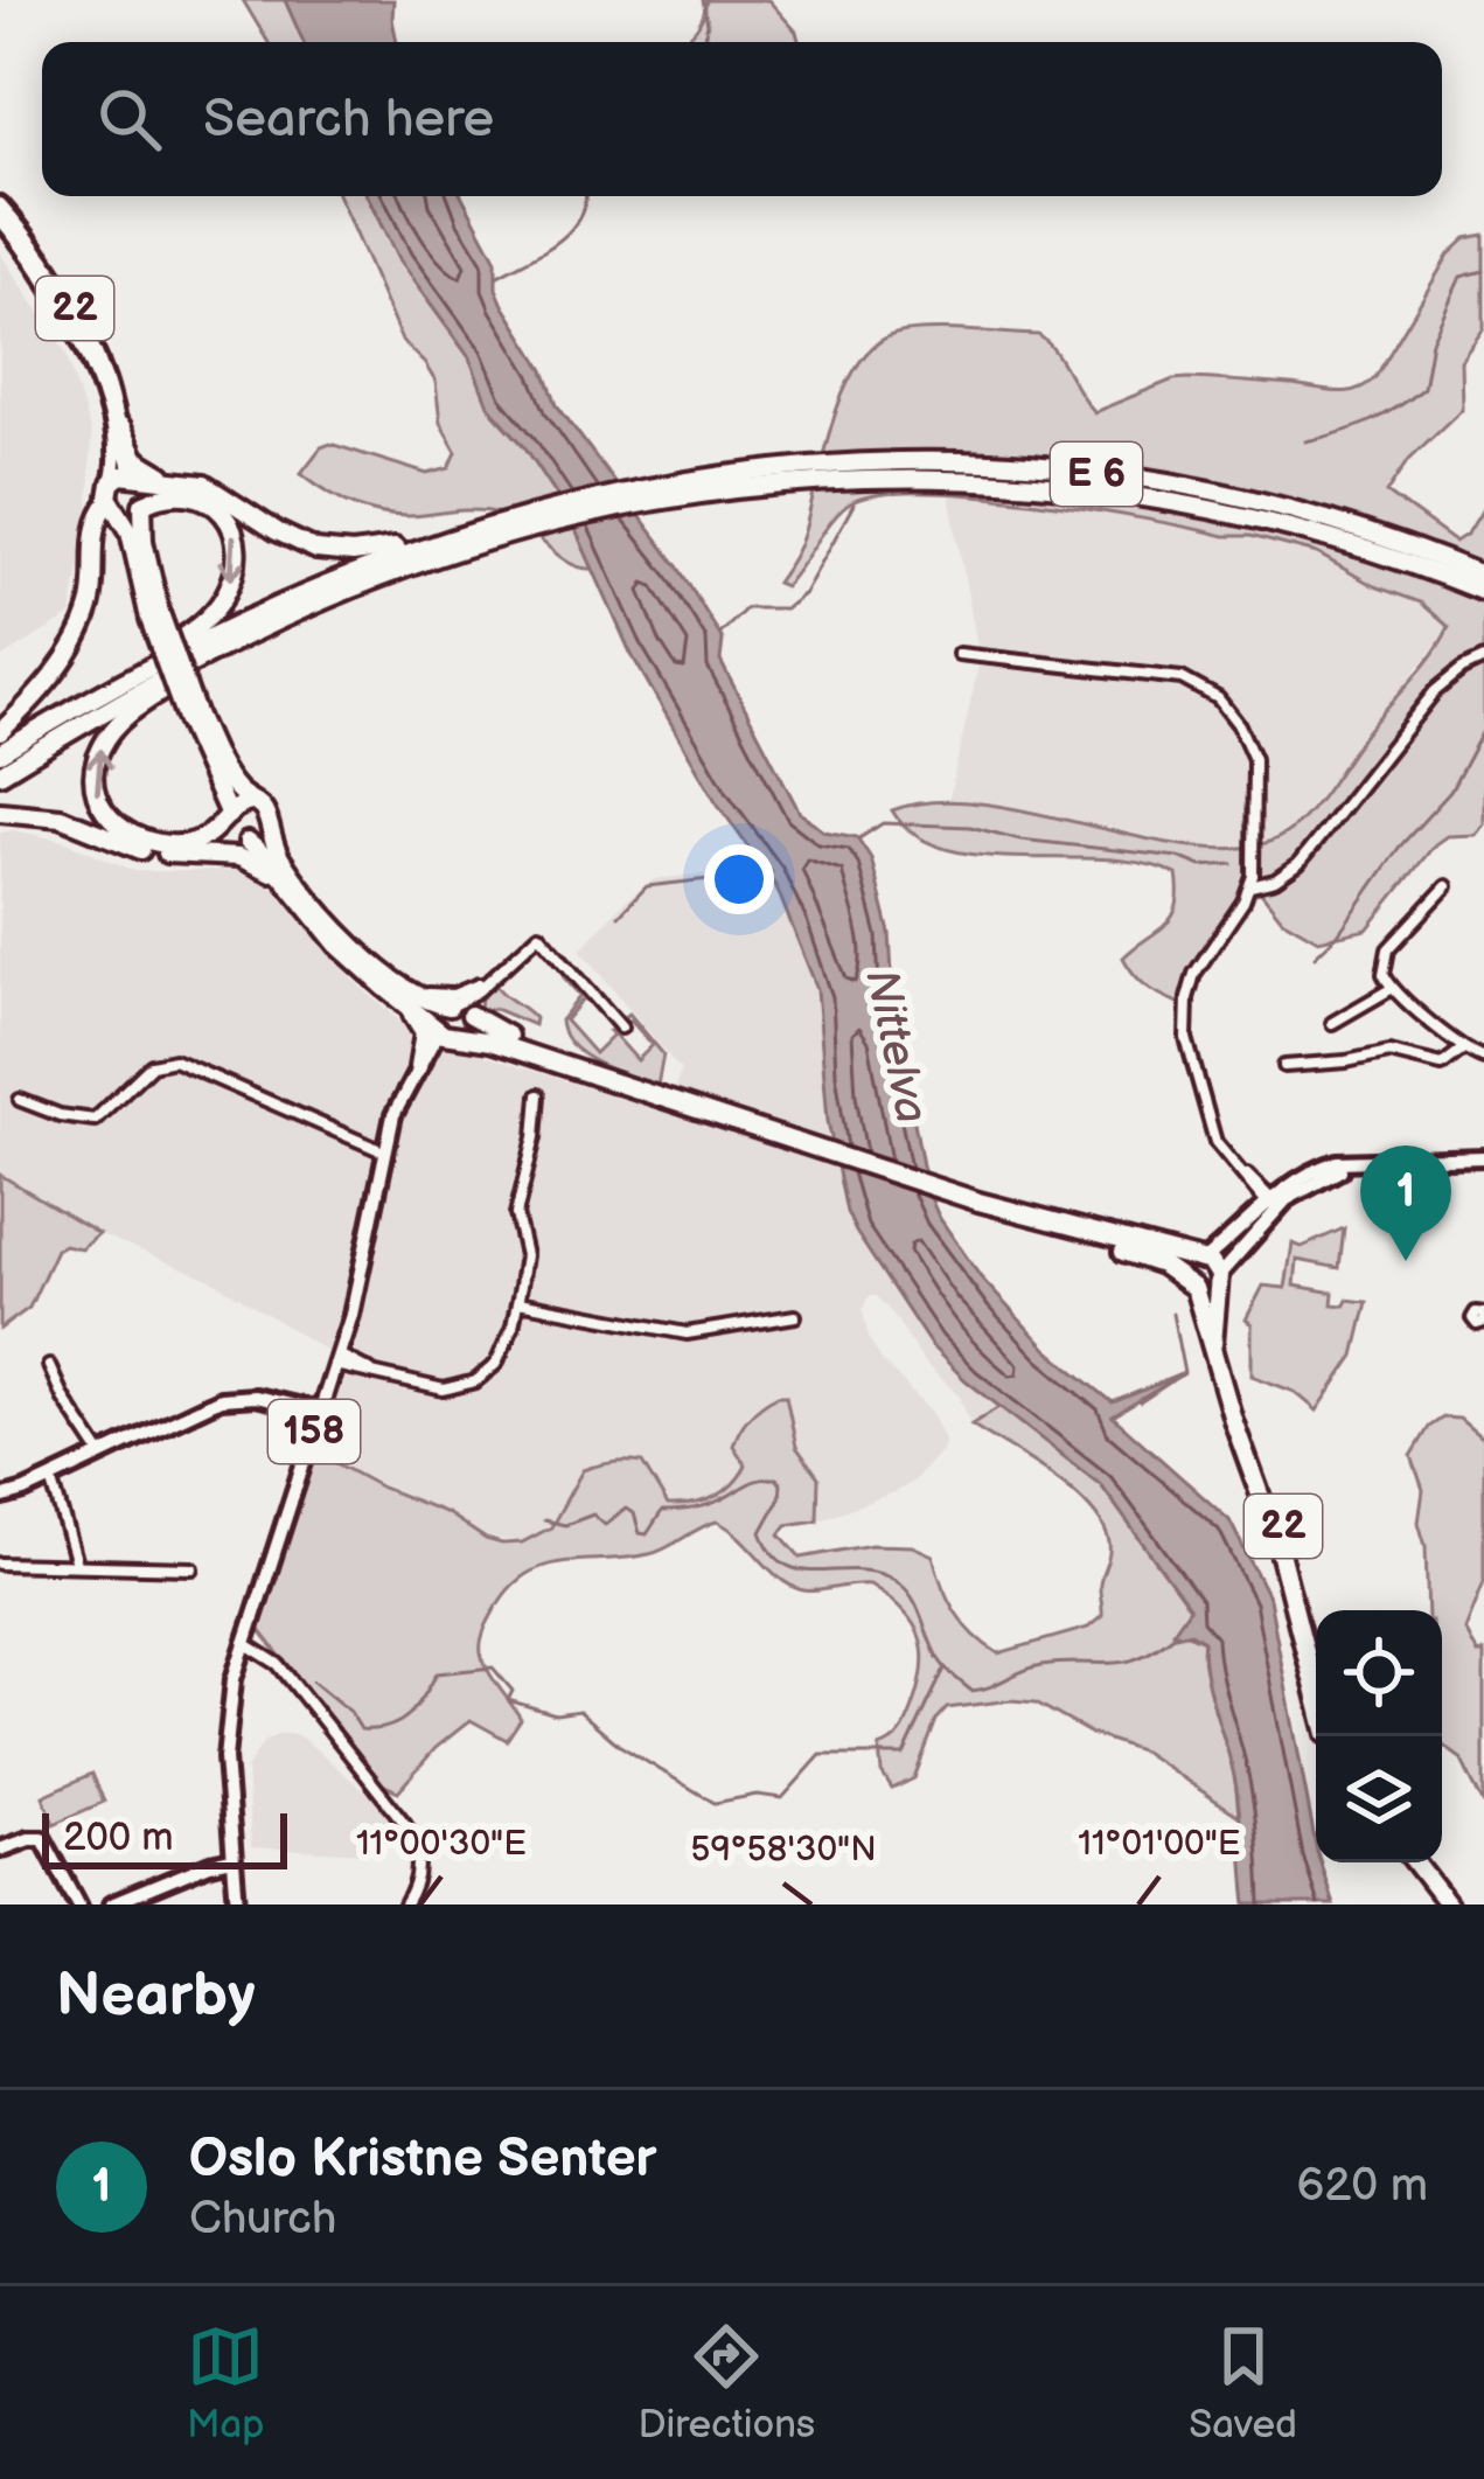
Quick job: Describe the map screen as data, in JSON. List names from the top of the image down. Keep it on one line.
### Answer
{"streets":{"highway":["22","E 6"],"main road":["158"]},"crossings":[["22","158"]],"water":["Nittelva"],"scale_bar":"200 m","page":{"search":"Search here","pins":"1","scale":"200 m","heading":"Nearby","list":[{"mark":"1","name":"Oslo Kristne Senter","note":"Church","value":"620 m"}],"nav":["Map","Directions","Saved"]},"coordinates":["11°00'30\"E","11°01'00\"E","59°58'30\"N"]}
